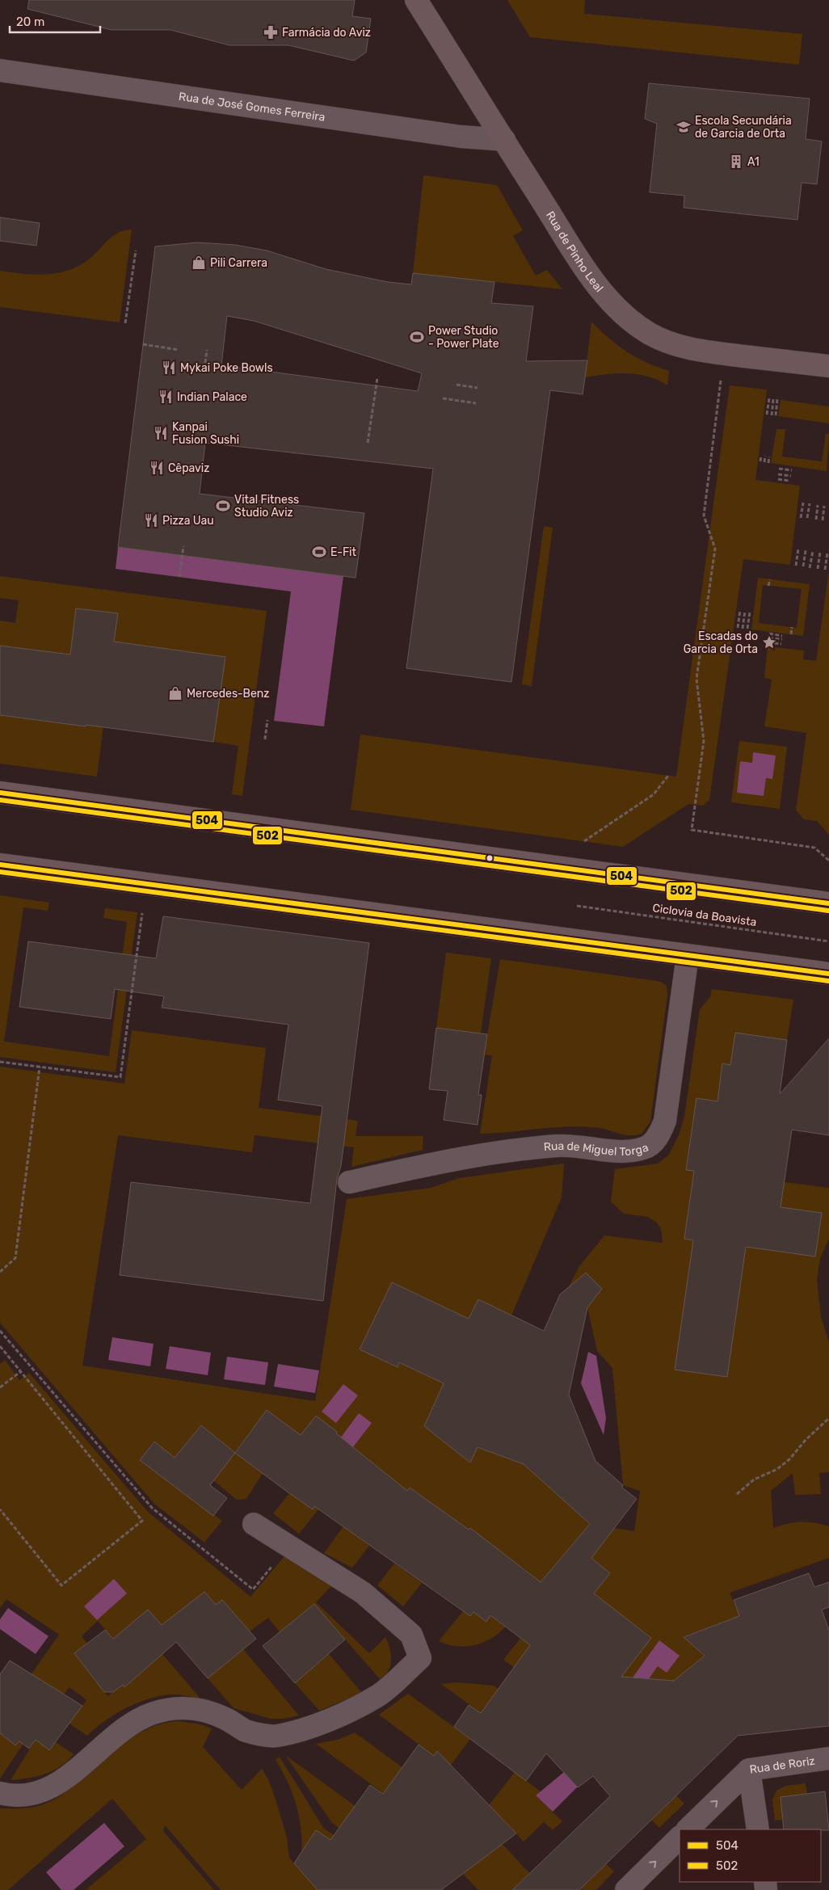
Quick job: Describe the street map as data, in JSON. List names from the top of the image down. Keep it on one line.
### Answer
{"streets":{"street":["Rua de José Gomes Ferreira","Rua de Pinho Leal","Rua de Miguel Torga","Rua de Roriz"],"path":["Ciclovia da Boavista"]},"crossings":[["Rua de José Gomes Ferreira","Rua de Pinho Leal"]],"one_way":["Rua de Roriz"],"places":{"pharmacy":["Farmácia do Aviz"],"school or university":["Escola Secundária de Garcia de Orta"],"building":["A1"],"shop":["Pili Carrera","Mercedes-Benz"],"sports":["Power Studio - Power Plate","Vital Fitness Studio Aviz","E-Fit"],"restaurant":["Mykai Poke Bowls","Indian Palace","Kanpai Fusion Sushi","Cêpaviz","Pizza Uau"],"place":["Escadas do Garcia de Orta"]},"lines":["transit line 504","transit line 502"],"legend":["504","502"],"scale_bar":"20 m"}
